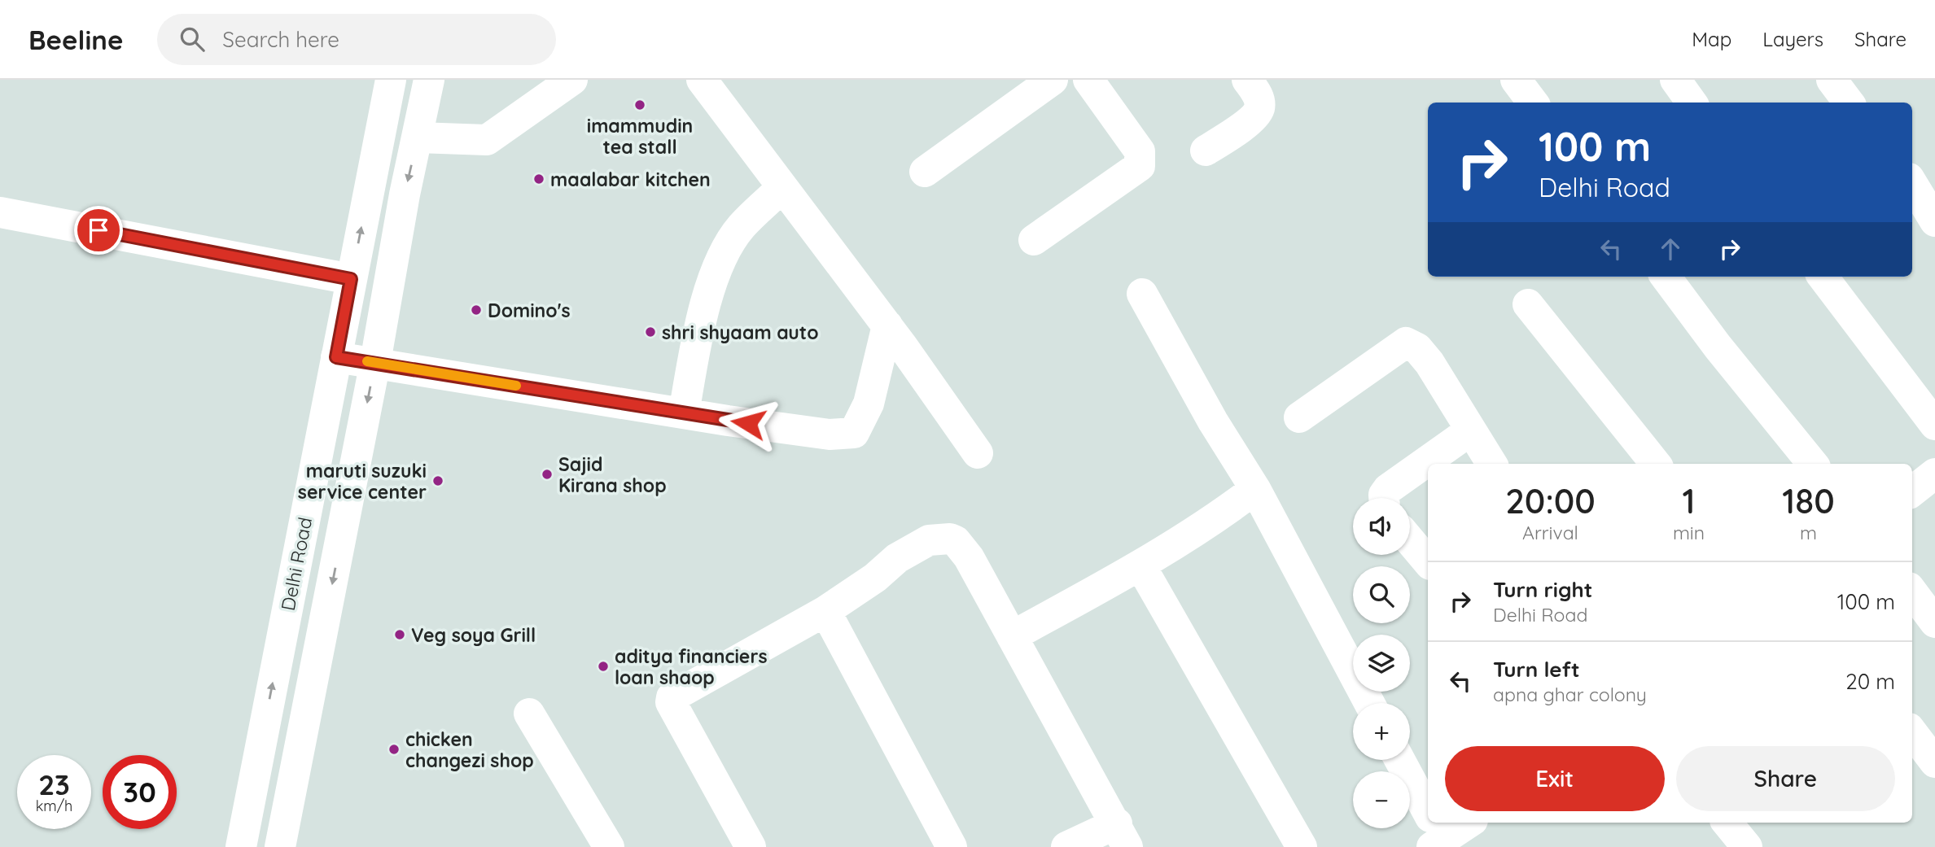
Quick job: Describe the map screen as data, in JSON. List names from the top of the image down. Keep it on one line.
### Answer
{"streets":{"street":["Delhi Road"]},"places":["imammudin tea stall","maalabar kitchen","Domino's","shri shyaam auto","Sajid Kirana shop","maruti suzuki service center","Veg soya Grill","aditya financiers loan shaop","chicken changezi shop"],"page":{"header":"Beeline","search":"Search here","nav":["Map","Layers","Share"],"turn":["100 m","Delhi Road"],"eta":["20:00","Arrival","1","min","180","m"],"map_buttons":["+","−"],"list":[{"name":"Turn right","note":"Delhi Road","value":"100 m"},{"name":"Turn left","note":"apna ghar colony","value":"20 m"}],"buttons":["Exit","Share"],"speed":"23 km/h","limit":"30"}}
